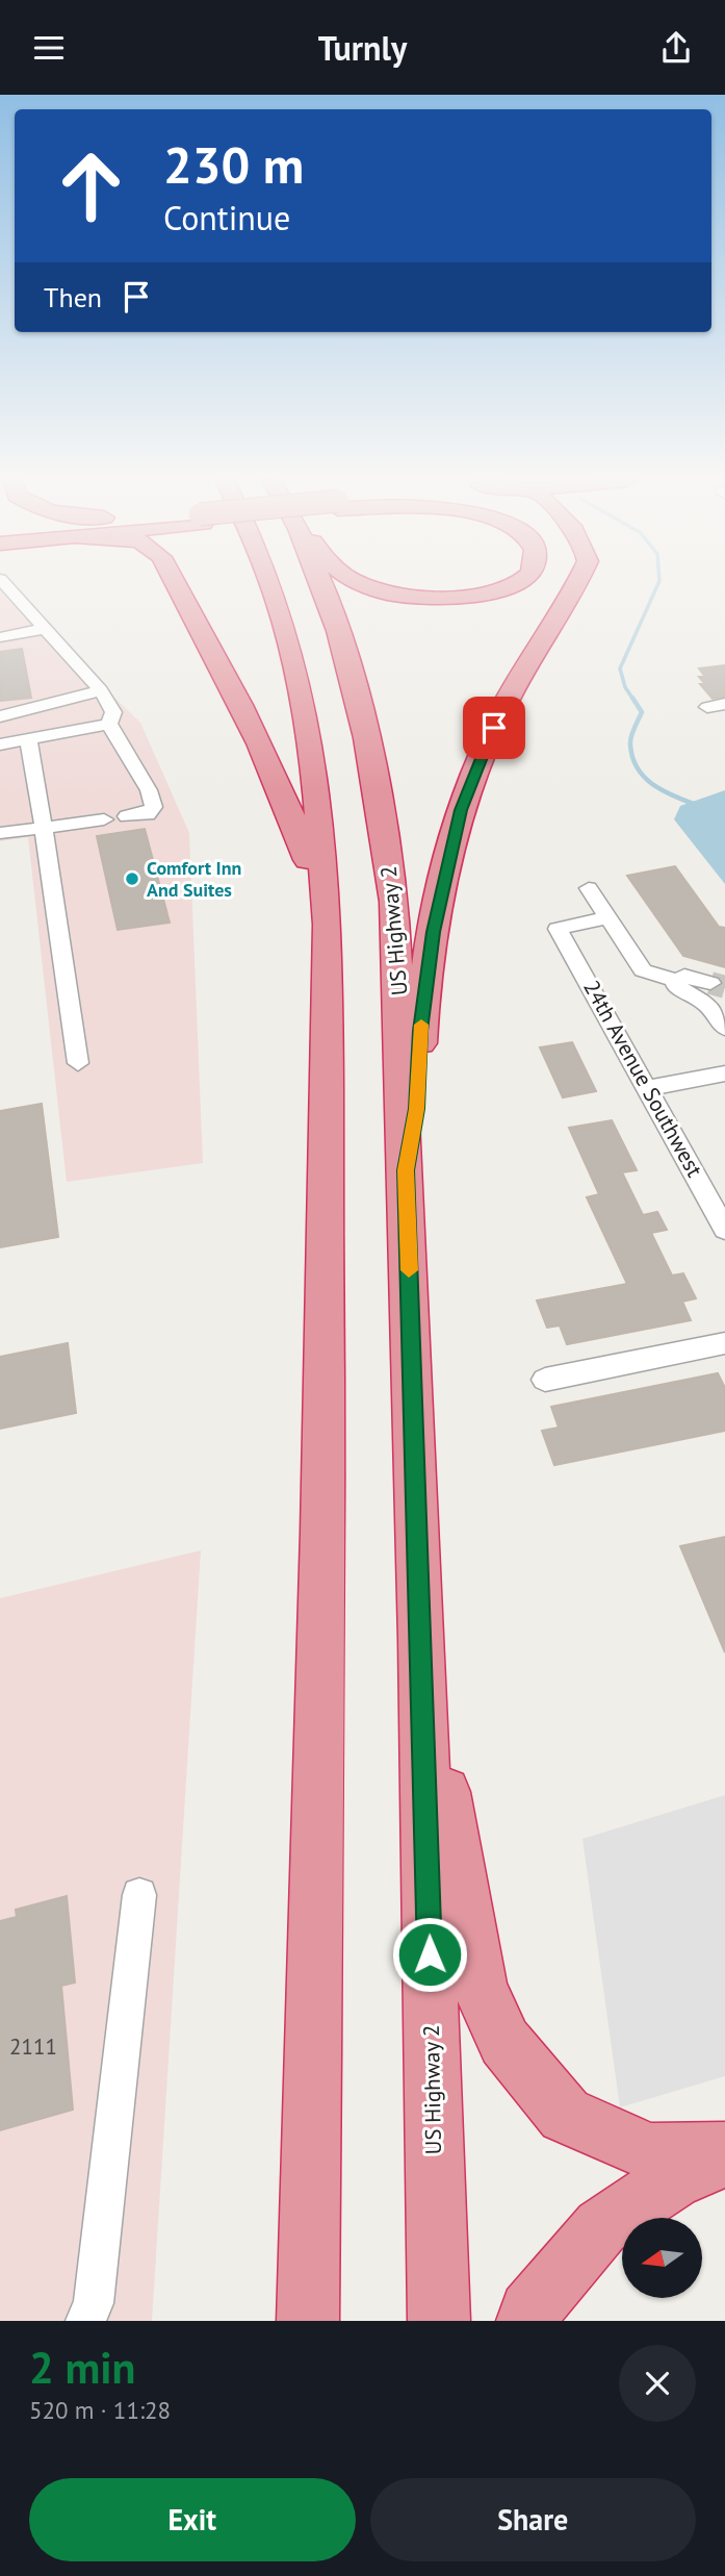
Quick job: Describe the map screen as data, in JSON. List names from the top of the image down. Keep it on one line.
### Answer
{"streets":{"highway":["US Highway 2"],"street":["24th Avenue Southwest"]},"places":["Comfort Inn And Suites"],"house_numbers":["2111"],"north":"left","page":{"header":"Turnly","turn":["230 m","Continue"],"then":"Then","heading":["2 min","520 m · 11:28"],"buttons":["Exit","Share"]}}
